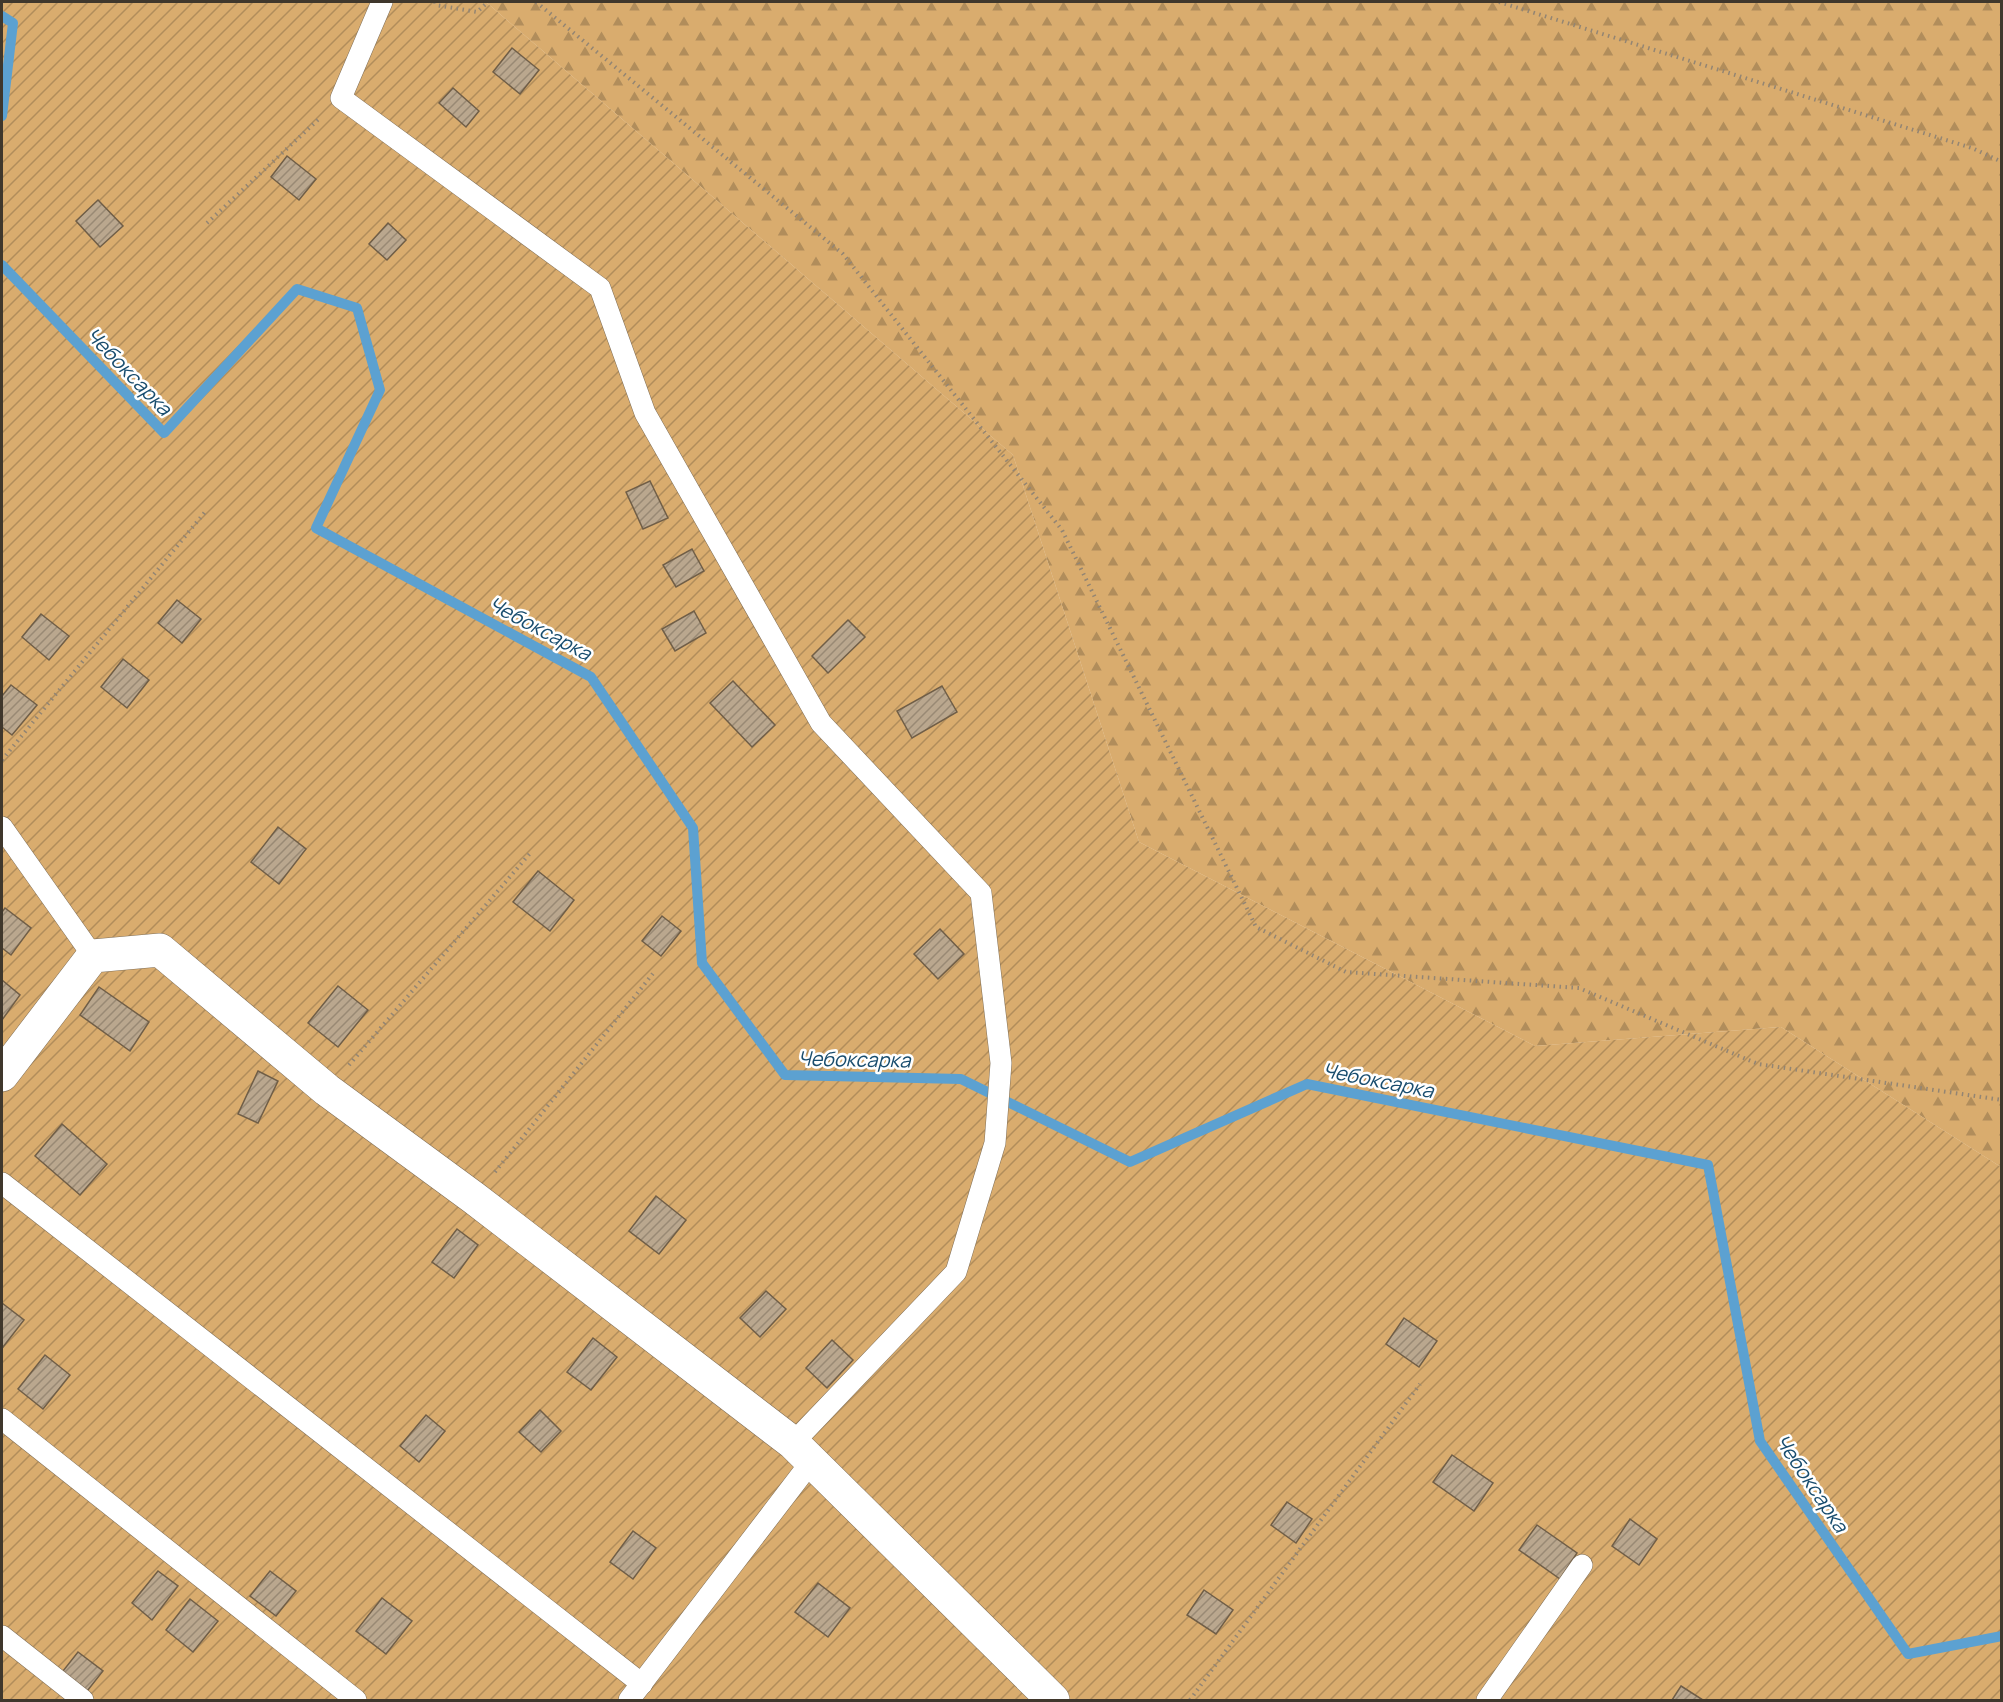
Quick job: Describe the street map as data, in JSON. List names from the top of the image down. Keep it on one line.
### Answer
{"water":["Чебоксарка"]}
